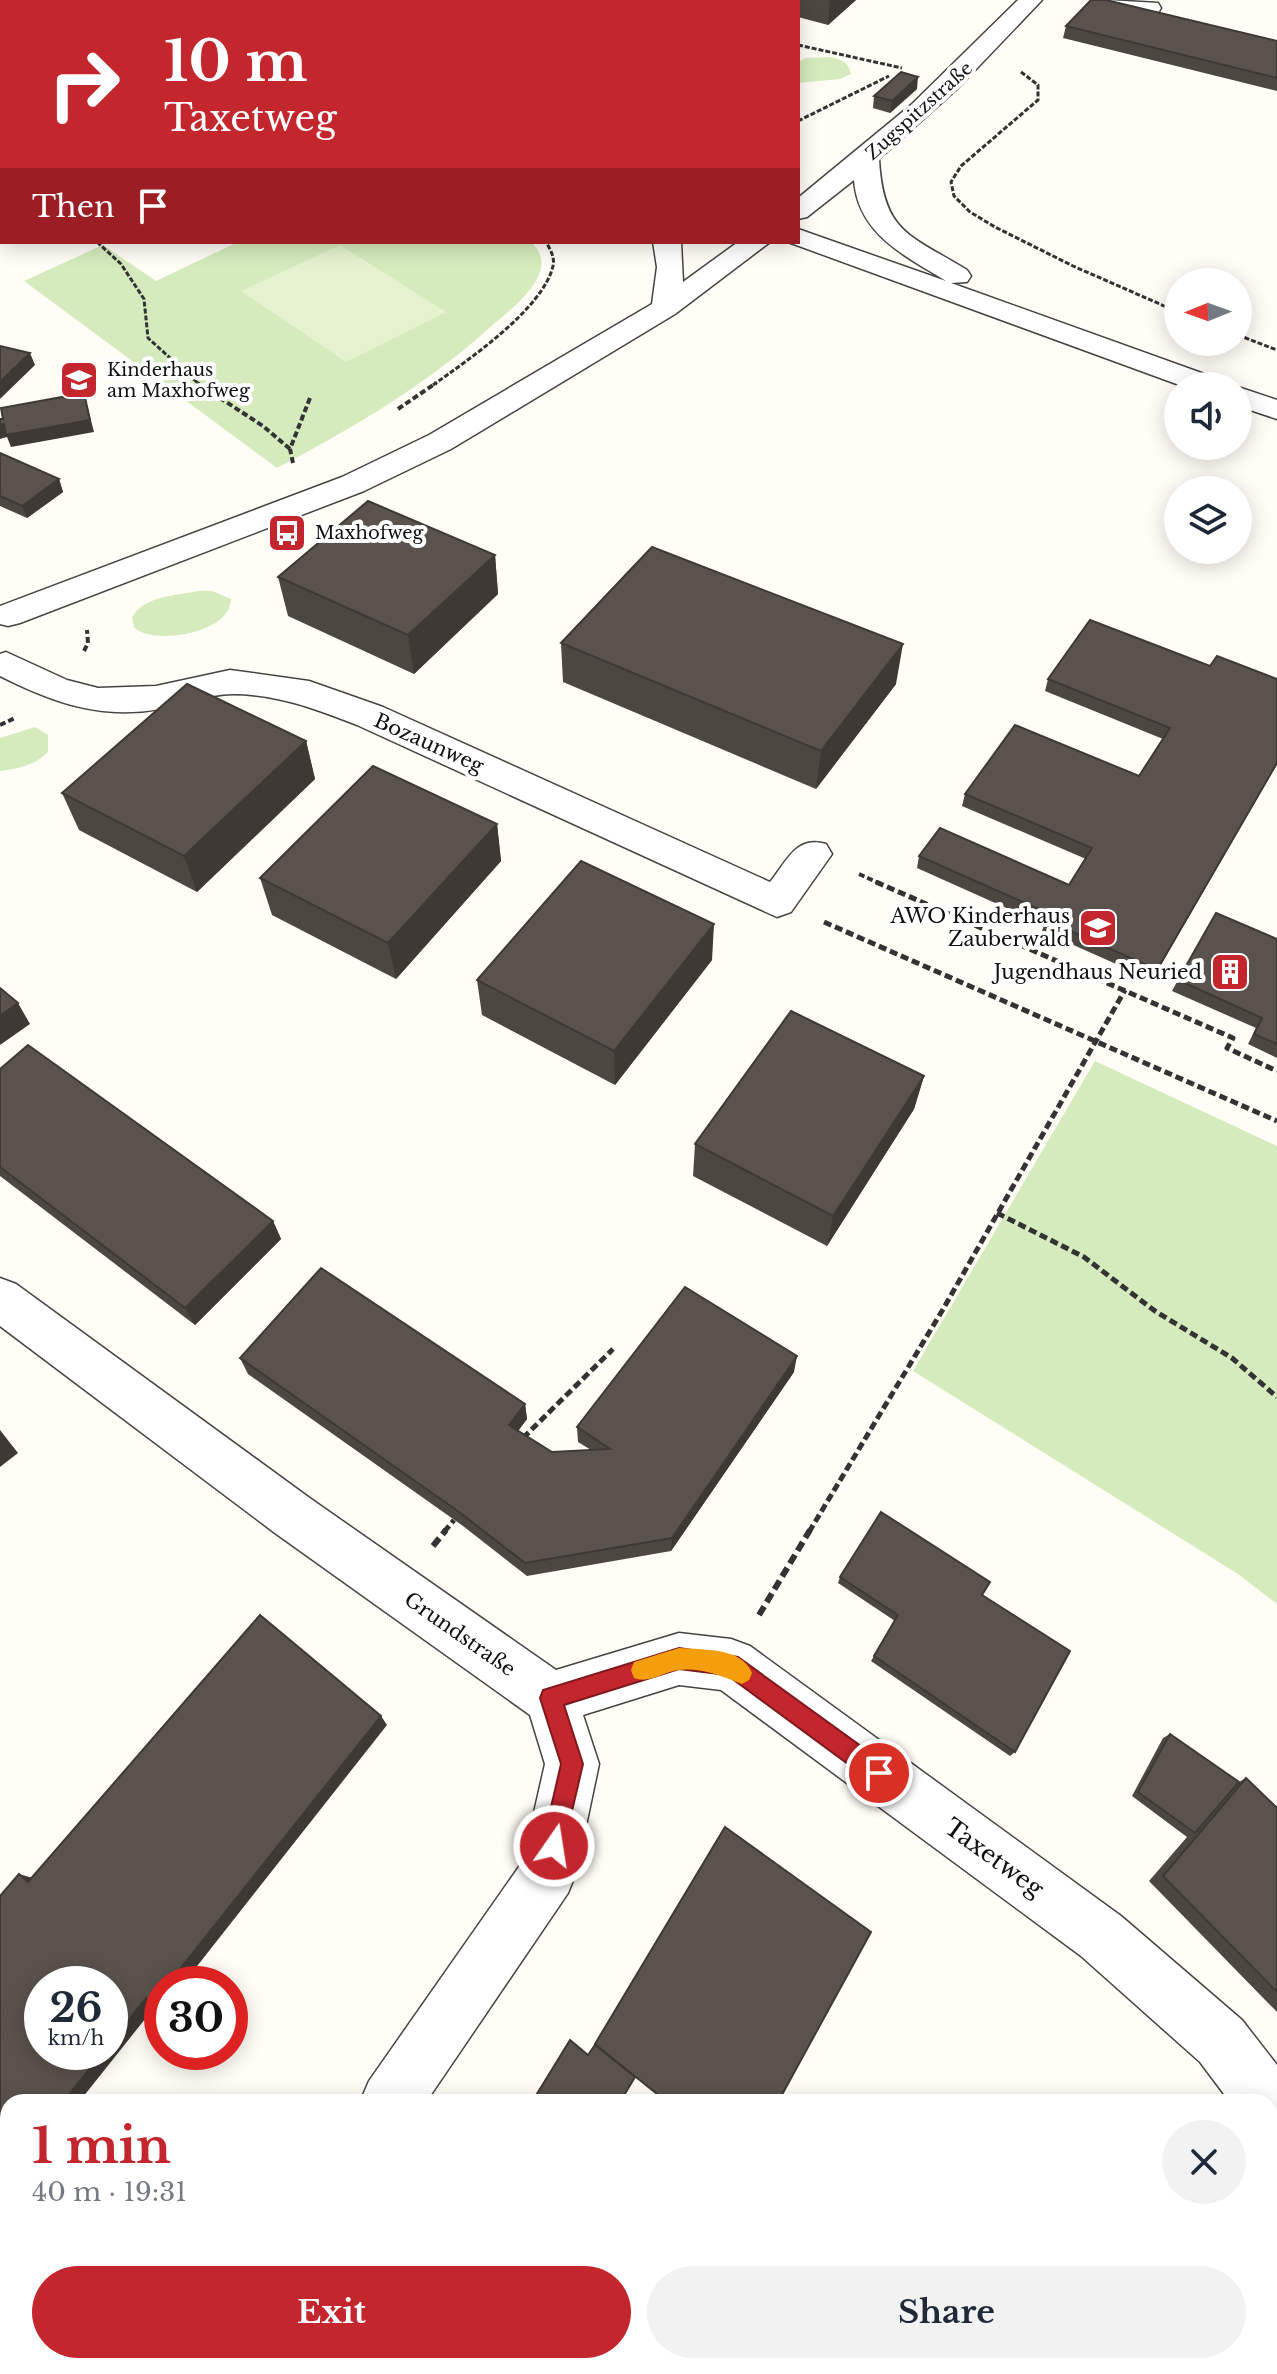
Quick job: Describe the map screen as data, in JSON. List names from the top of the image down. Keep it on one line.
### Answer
{"streets":{"street":["Zugspitzstraße","Bozaunweg","Grundstraße","Taxetweg"]},"crossings":[["Grundstraße","Taxetweg"]],"places":{"school or university":["Kinderhaus am Maxhofweg","AWO Kinderhaus Zauberwald"],"bus stop":["Maxhofweg"],"building":["Jugendhaus Neuried"]},"north":"left","page":{"turn":["10 m","Taxetweg"],"then":"Then","speed":"26 km/h","limit":"30","heading":["1 min","40 m · 19:31"],"buttons":["Exit","Share"]}}
